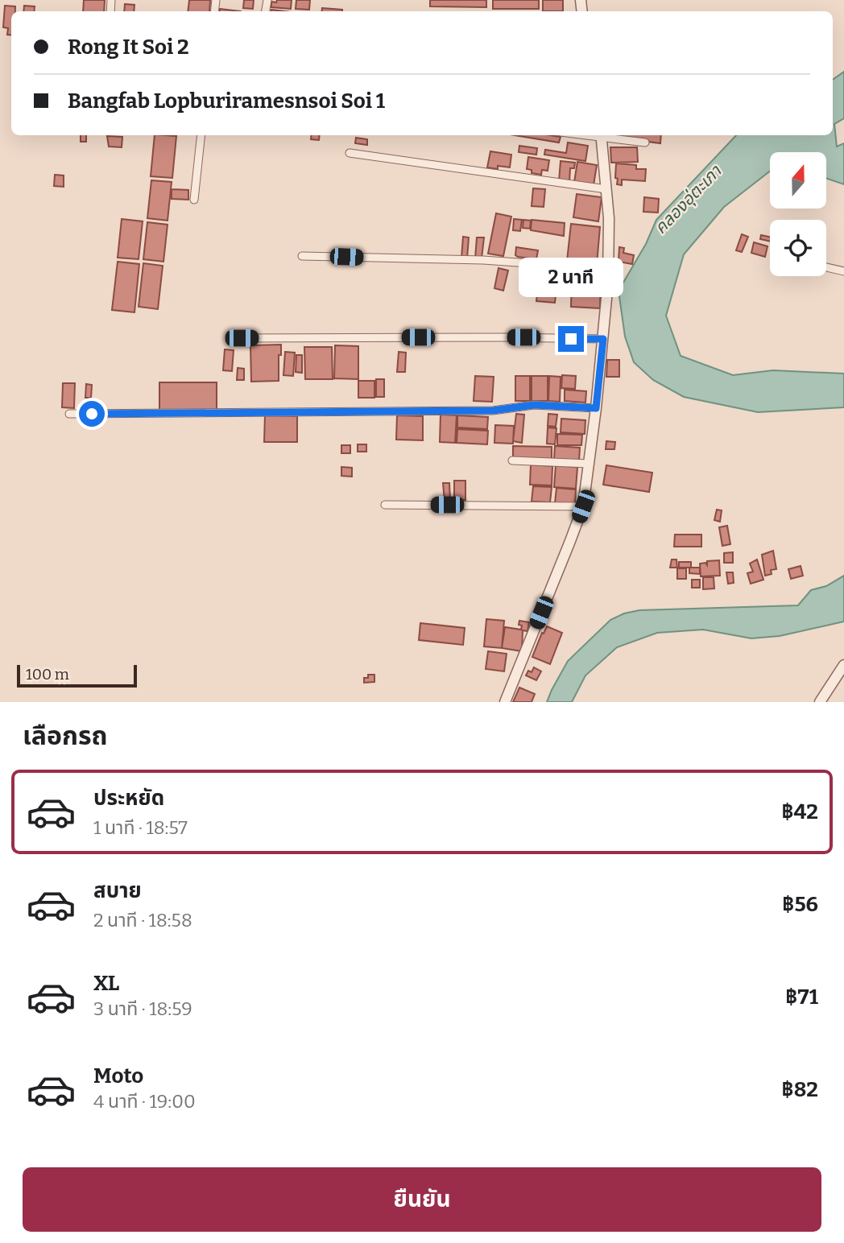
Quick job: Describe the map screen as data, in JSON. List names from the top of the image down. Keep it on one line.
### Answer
{"water":["คลองอุ่ตะเภา"],"scale_bar":"100 m","north":"top","page":{"banner":["Rong It Soi 2","Bangfab Lopburiramesnsoi Soi 1"],"bubble":"2 นาที","scale":"100 m","heading":"เลือกรถ","list":[{"name":"ประหยัด","note":"1 นาที · 18:57","value":"฿42"},{"name":"สบาย","note":"2 นาที · 18:58","value":"฿56"},{"name":"XL","note":"3 นาที · 18:59","value":"฿71"},{"name":"Moto","note":"4 นาที · 19:00","value":"฿82"}],"buttons":"ยืนยัน"}}
